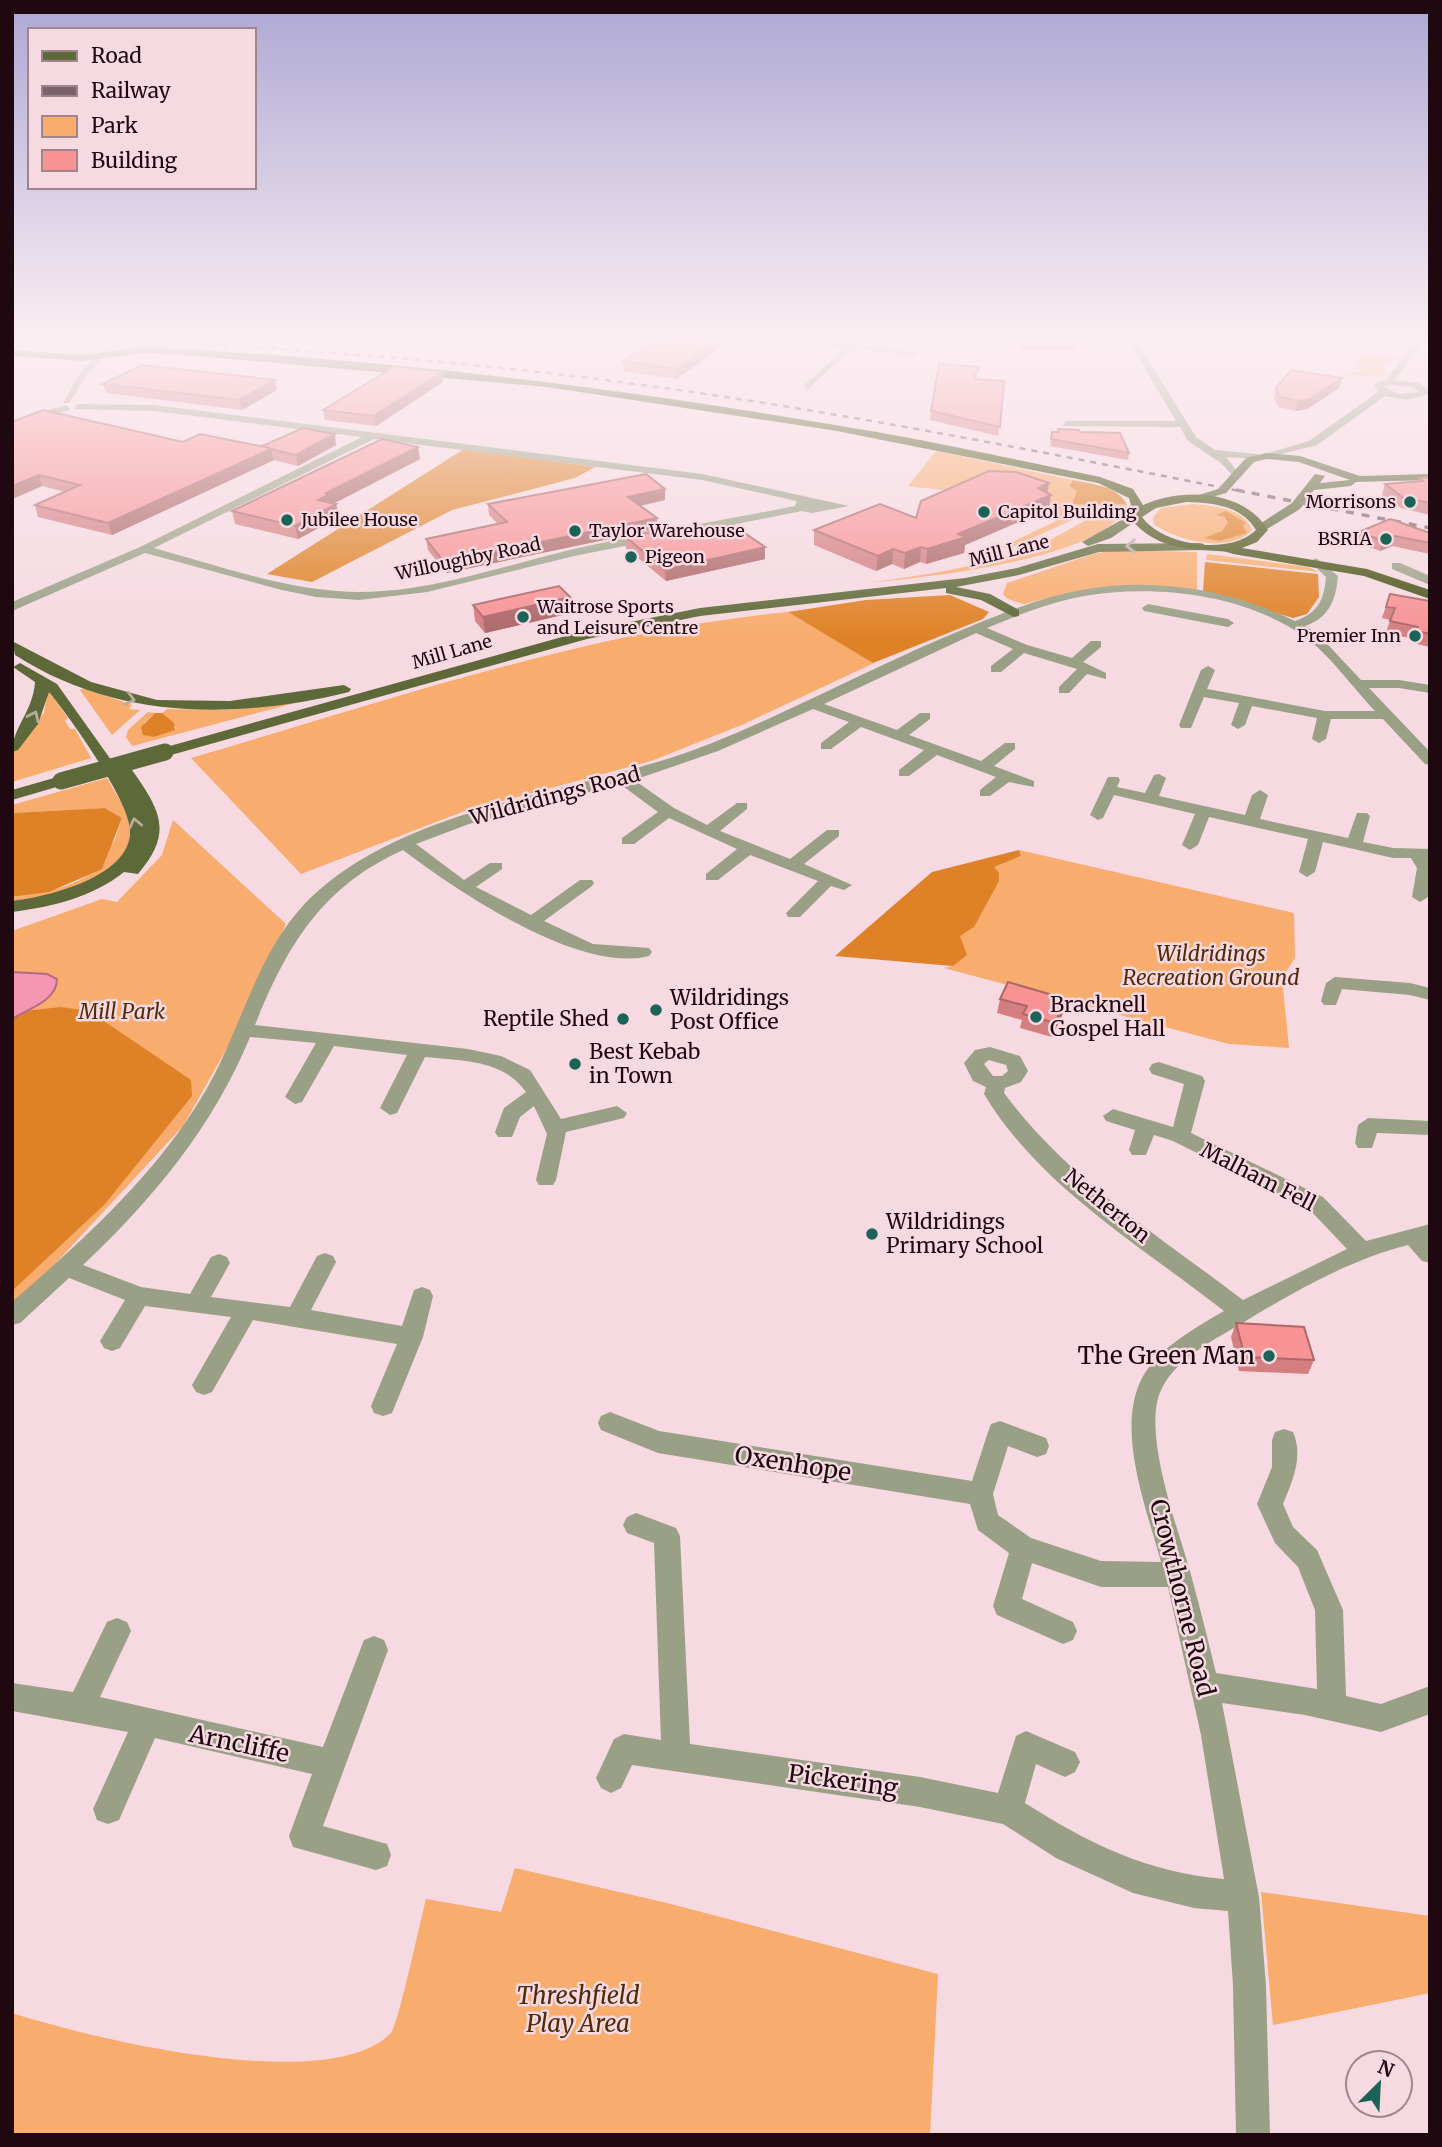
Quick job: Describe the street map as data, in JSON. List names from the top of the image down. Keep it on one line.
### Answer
{"streets":{"main road":["Mill Lane"],"street":["Willoughby Road","Wildridings Road","Malham Fell","Netherton","Oxenhope","Crowthorne Road","Arncliffe","Pickering"]},"crossings":[["Malham Fell","Crowthorne Road"],["Netherton","Crowthorne Road"],["Crowthorne Road","Pickering"]],"parks":["Wildridings Recreation Ground","Mill Park","Threshfield Play Area"],"places":["Morrisons","Capitol Building","Jubilee House","Taylor Warehouse","BSRIA","Pigeon","Waitrose Sports and Leisure Centre","Premier Inn","Wildridings Post Office","Bracknell Gospel Hall","Reptile Shed","Best Kebab in Town","Wildridings Primary School","The Green Man"],"legend":["Road","Railway","Park","Building"],"north":"top right"}
